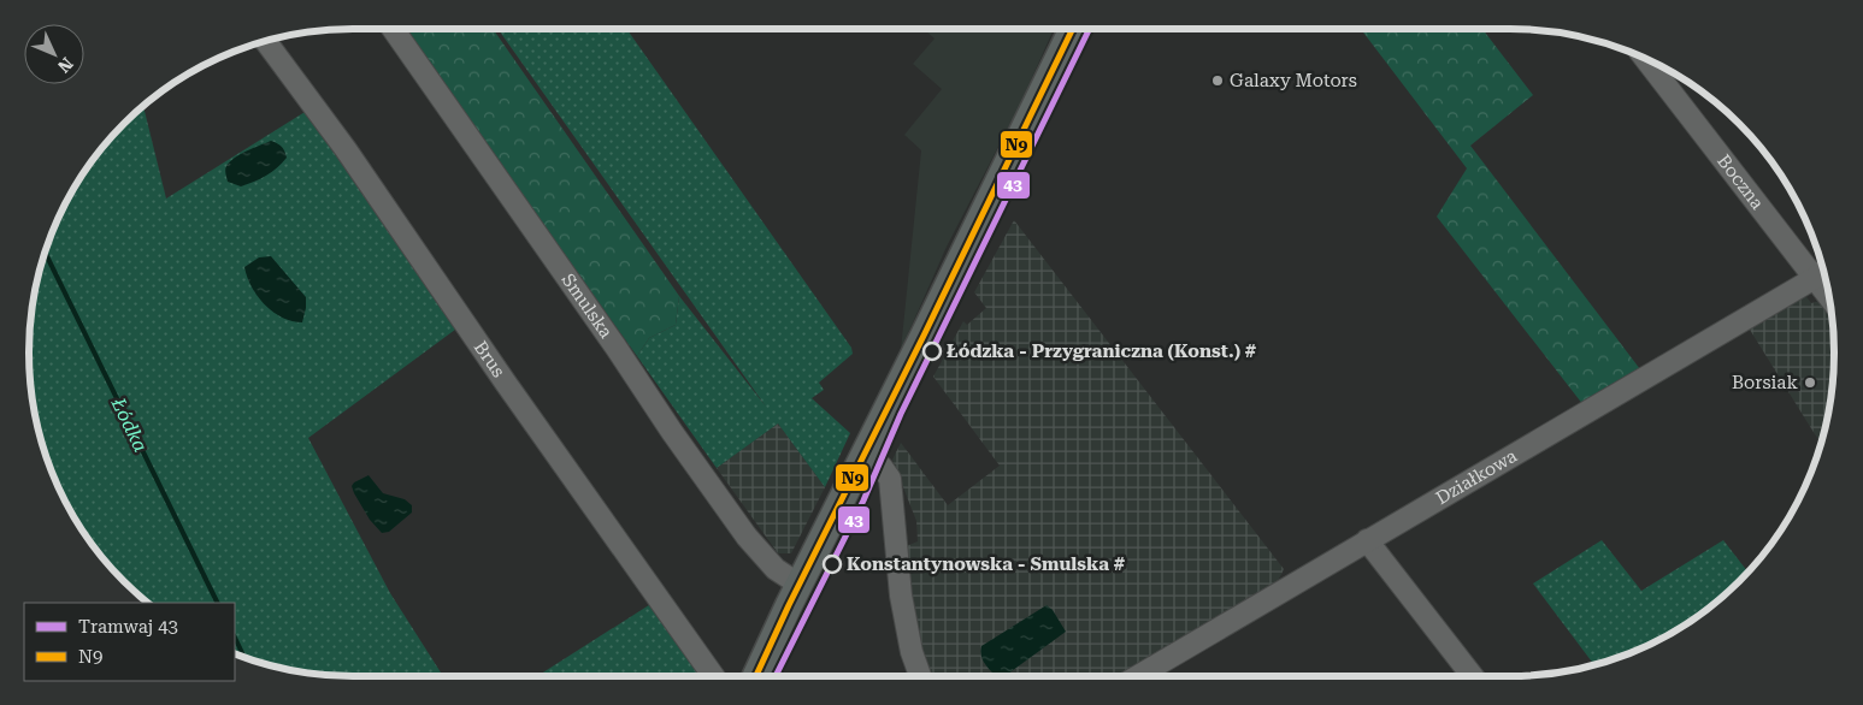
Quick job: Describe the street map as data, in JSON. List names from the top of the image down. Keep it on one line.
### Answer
{"streets":{"street":["Boczna","Smulska","Brus","Działkowa"]},"crossings":[["Boczna","Działkowa"]],"water":["Łódka"],"places":["Galaxy Motors","Łódzka - Przygraniczna (Konst.) #","Borsiak","Konstantynowska - Smulska #"],"lines":["tram line 43","transit line N9"],"legend":["Tramwaj 43","N9"],"north":"bottom right"}
